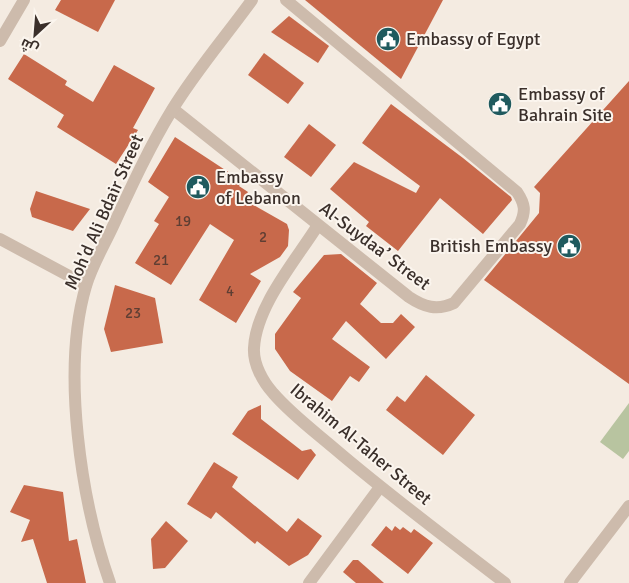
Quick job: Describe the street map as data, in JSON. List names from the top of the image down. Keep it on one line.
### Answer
{"streets":{"street":["Moh'd Ali Bdair Street","Al-Suydaa’ Street","Ibrahim Al-Taher Street"]},"crossings":[["Moh'd Ali Bdair Street","Al-Suydaa’ Street"],["Al-Suydaa’ Street","Ibrahim Al-Taher Street"]],"places":{"public building":["Embassy of Egypt","Embassy of Bahrain Site","Embassy of Lebanon","British Embassy"]},"house_numbers":["19","2","21","4","23"],"north":"bottom left"}
